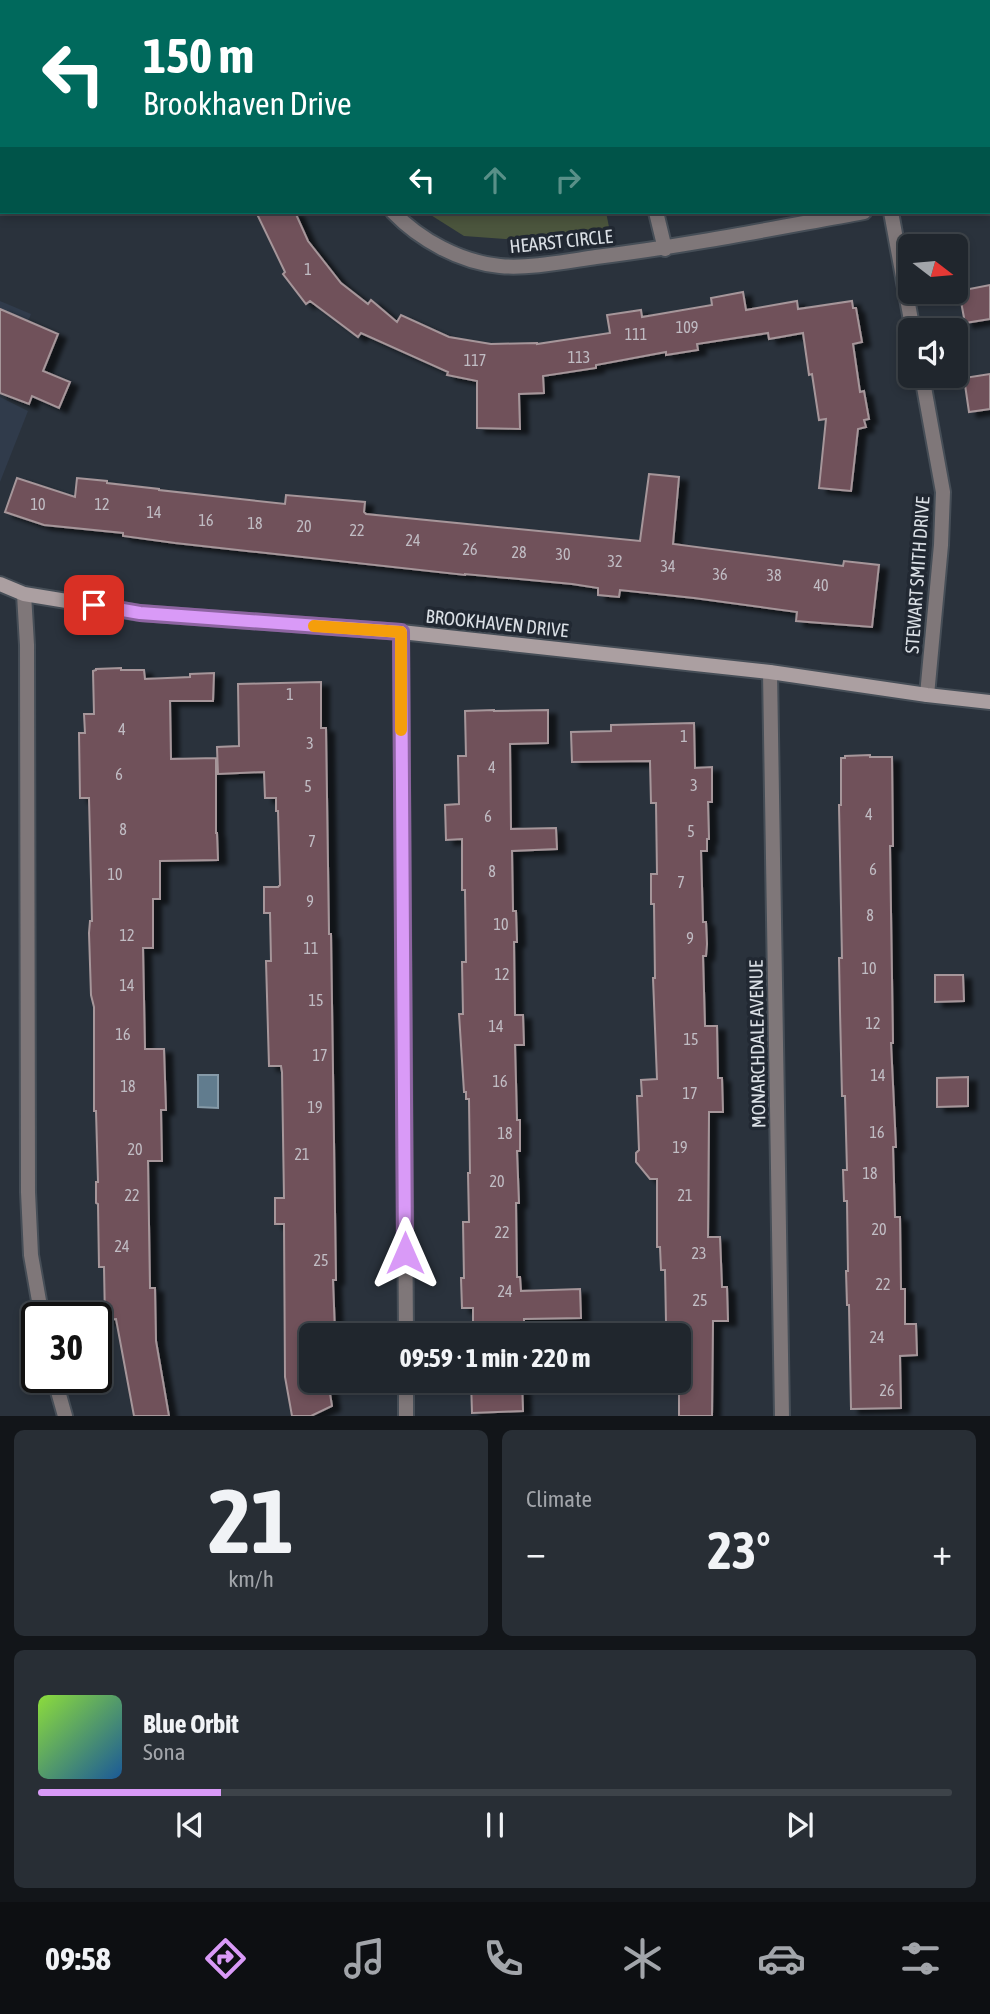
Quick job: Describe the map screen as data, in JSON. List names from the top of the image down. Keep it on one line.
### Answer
{"streets":{"street":["HEARST CIRCLE","STEWART SMITH DRIVE","BROOKHAVEN DRIVE","MONARCHDALE AVENUE"]},"crossings":[["STEWART SMITH DRIVE","BROOKHAVEN DRIVE"],["BROOKHAVEN DRIVE","MONARCHDALE AVENUE"]],"house_numbers":["1","109","111","113","117","10","12","14","16","18","20","22","24","26","28","30","32","34","36","38","40","1","4","1","3","4","6","3","5","4","6","8","5","7","6","8","10","7","9","8","10","12","9","11","10","12","14","15","12","14","16","15","17","14","16","18","17","19","16","18","19","20","21","18","20","22","21","20","22","24","23","25","22","24","25","24","26"],"north":"right","page":{"turn":["150 m","Brookhaven Drive"],"limit":"30","trip":"09:59 · 1 min · 220 m","tile":[["21","km/h"],"Climate"],"heat":["−","23°","+"],"song":["Blue Orbit","Sona"],"tabs":"09:58"}}
